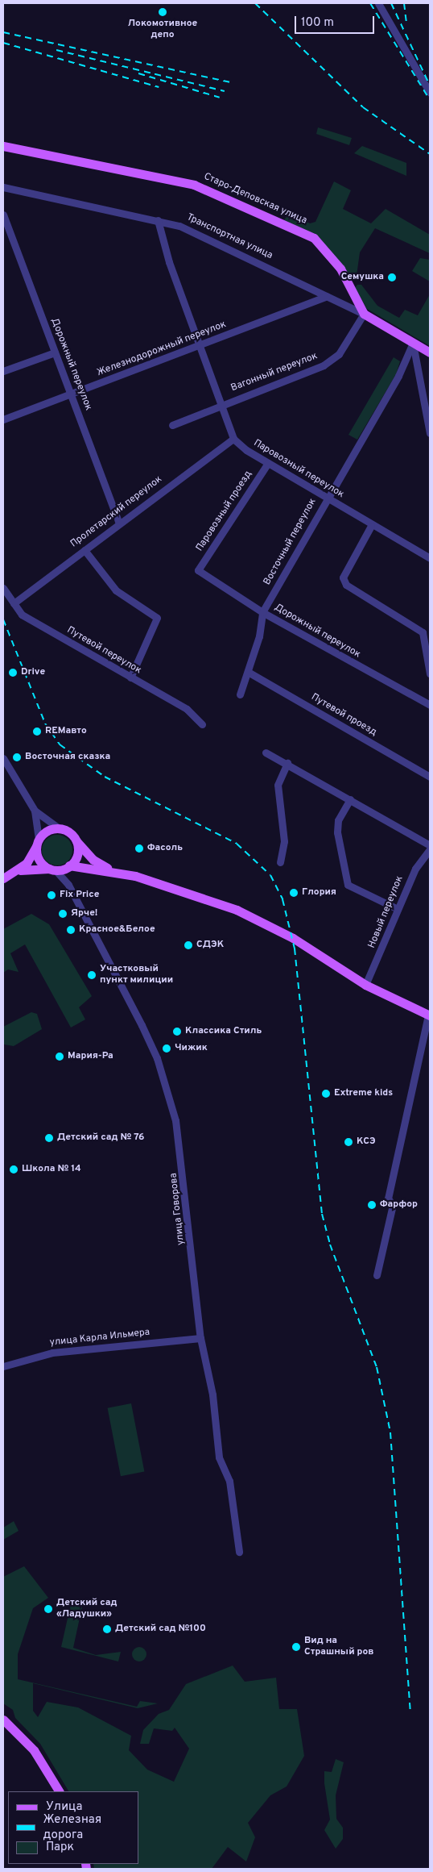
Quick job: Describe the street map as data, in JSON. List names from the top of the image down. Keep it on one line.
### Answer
{"streets":{"main road":["Старо-Деповская улица","Транспортная улица"],"street":["Железнодорожный переулок","Дорожный переулок","Вагонный переулок","Паровозный переулок","Паровозный проезд","Пролетарский переулок","Восточный переулок","Путевой переулок","Путевой проезд","Новый переулок","улица Говорова","улица Карла Ильмера"]},"crossings":[["Старо-Деповская улица","Транспортная улица"],["Старо-Деповская улица","Вагонный переулок"],["Транспортная улица","Железнодорожный переулок"],["Транспортная улица","Вагонный переулок"],["Транспортная улица","Восточный переулок"],["Железнодорожный переулок","Дорожный переулок"],["Дорожный переулок","Паровозный проезд"],["Дорожный переулок","Пролетарский переулок"],["Дорожный переулок","Восточный переулок"],["Паровозный переулок","Паровозный проезд"],["Паровозный переулок","Пролетарский переулок"],["Паровозный переулок","Восточный переулок"],["Пролетарский переулок","Путевой переулок"],["Восточный переулок","Путевой проезд"],["улица Говорова","улица Карла Ильмера"]],"places":["Локомотивное депо","Семушка","Drive","REMавто","Восточная сказка","Фасоль","Глория","Fix Price","Ярче!","Красное&Белое","СДЭК","Участковый пункт милиции","Классика Стиль","Чижик","Мария-Ра","Extreme kids","Детский сад № 76","КСЭ","Школа № 14","Фарфор","Детский сад «Ладушки»","Детский сад №100","Вид на Страшный ров"],"legend":["Улица","Железная дорога","Парк"],"scale_bar":"100 m"}
